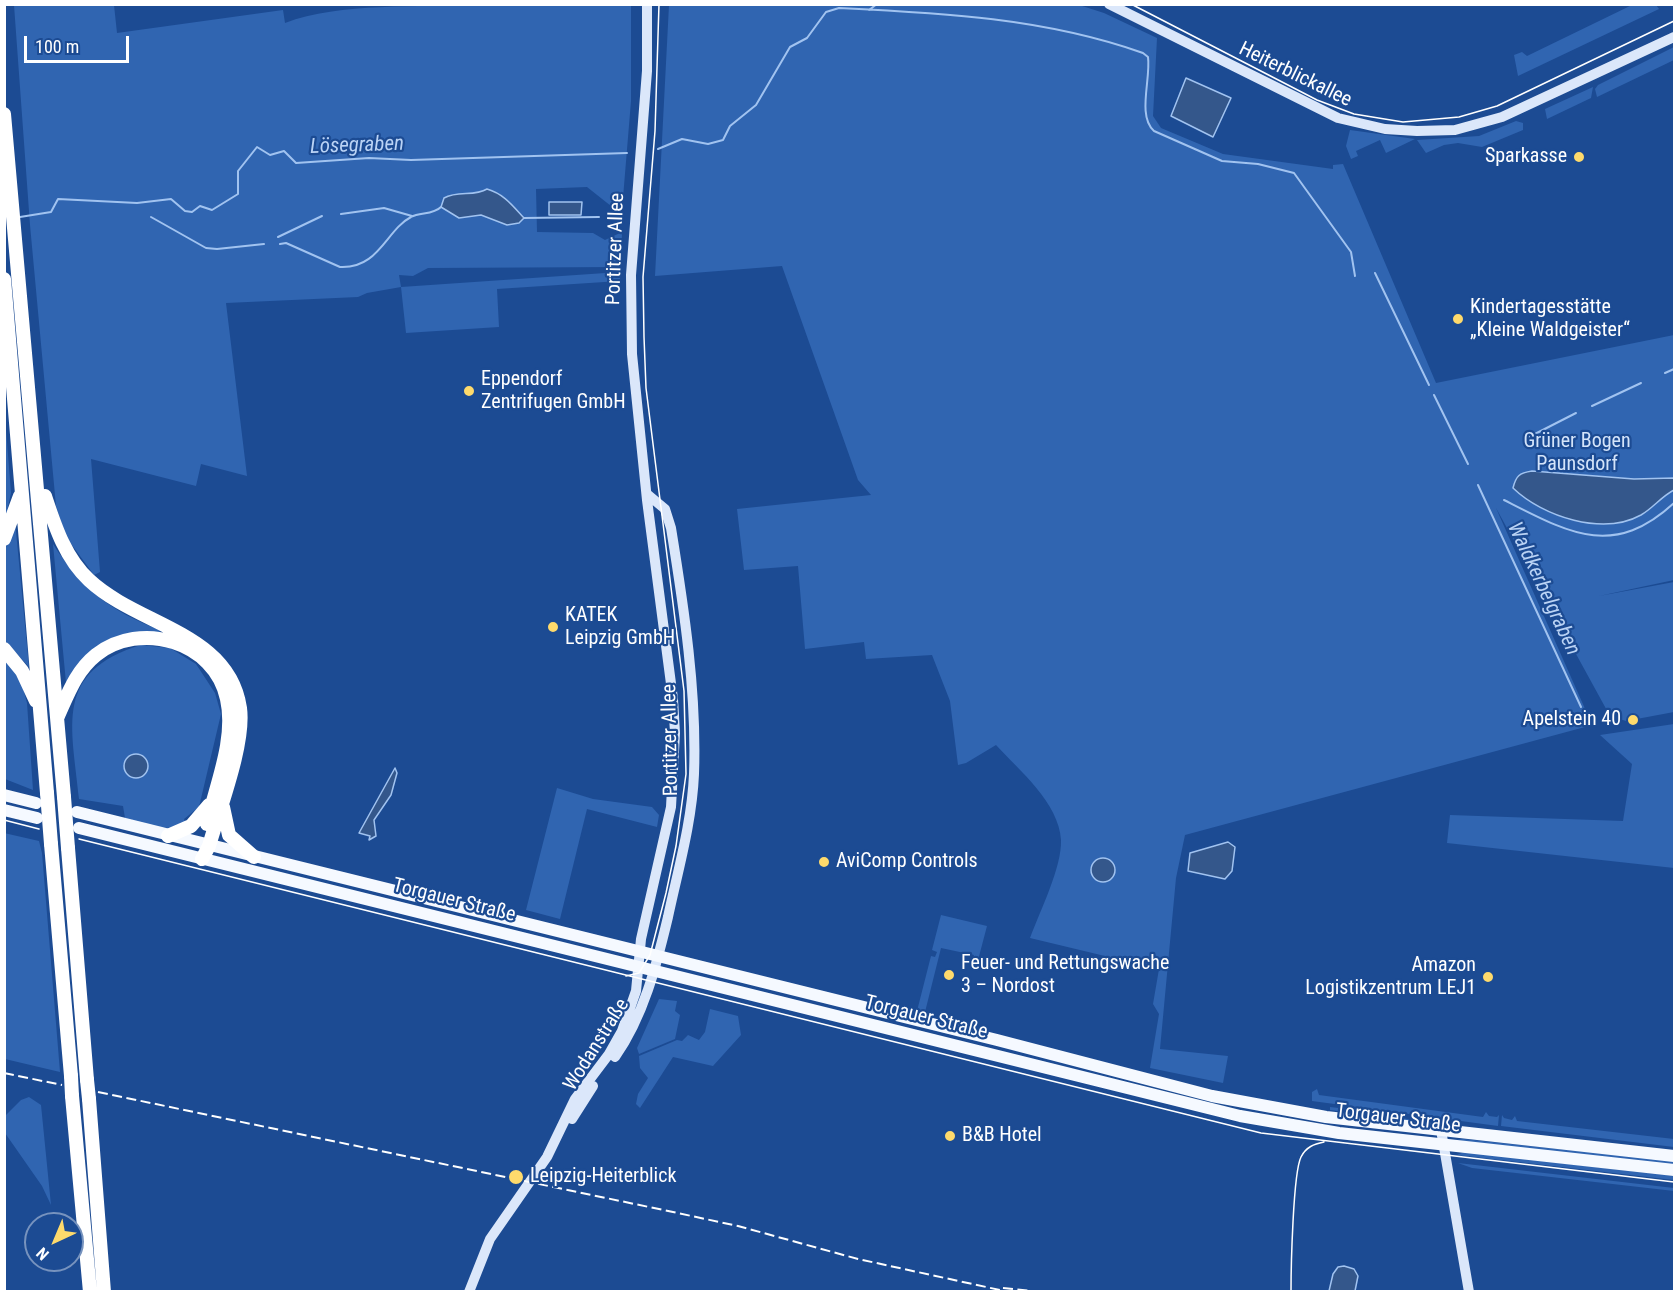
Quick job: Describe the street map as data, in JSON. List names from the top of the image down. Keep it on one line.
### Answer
{"streets":{"main road":["Heiterblickallee","Portitzer Allee","Torgauer Straße","Wodanstraße"]},"crossings":[["Portitzer Allee","Torgauer Straße"],["Portitzer Allee","Wodanstraße"],["Torgauer Straße","Wodanstraße"]],"water":["Lösegraben","Waldkerbelgraben"],"parks":["Grüner Bogen Paunsdorf"],"places":["Sparkasse","Kindertagesstätte „Kleine Waldgeister“","Eppendorf Zentrifugen GmbH","KATEK Leipzig GmbH","Apelstein 40","AviComp Controls","Feuer- und Rettungswache 3 – Nordost","Amazon Logistikzentrum LEJ1","B&B Hotel","Leipzig-Heiterblick"],"scale_bar":"100 m","north":"bottom left"}
